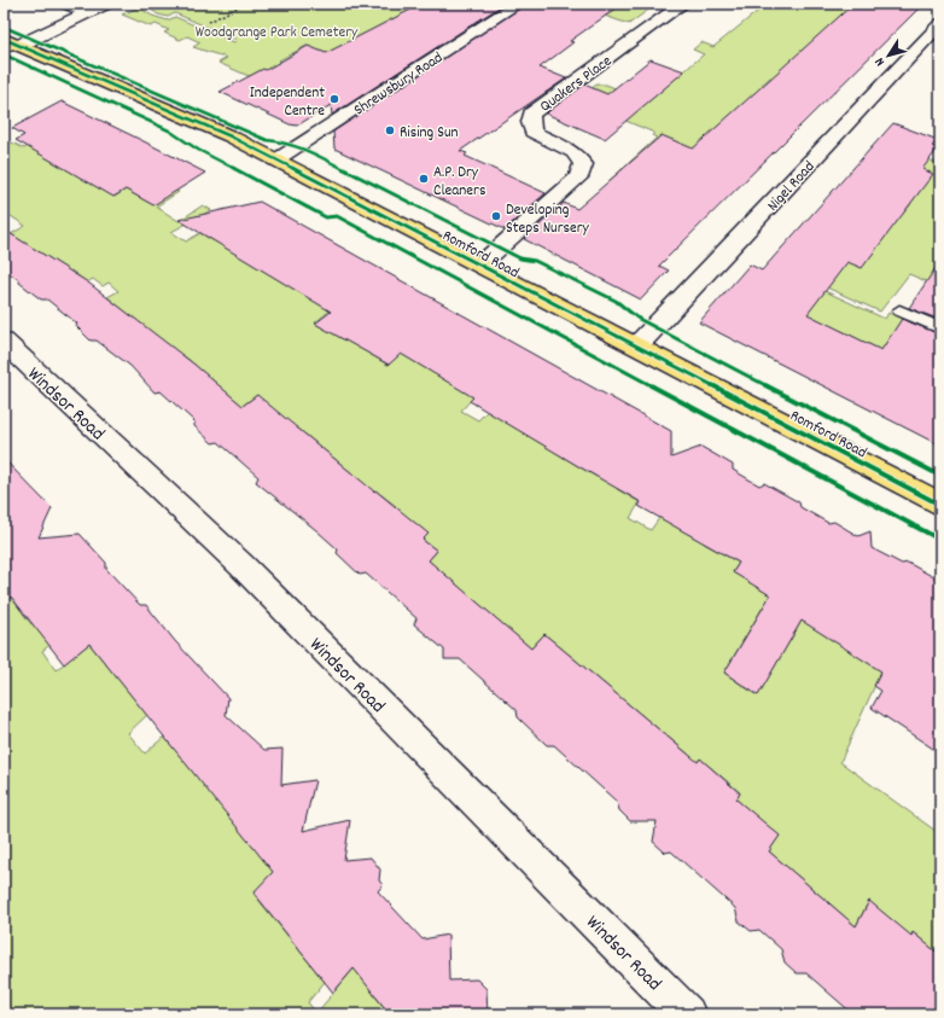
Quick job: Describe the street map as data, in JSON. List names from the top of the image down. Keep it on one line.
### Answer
{"streets":{"main road":["Romford Road"],"street":["Shrewsbury Road","Quakers Place","Nigel Road","Windsor Road"]},"crossings":[["Shrewsbury Road","Romford Road"],["Quakers Place","Romford Road"],["Nigel Road","Romford Road"]],"parks":["Woodgrange Park Cemetery"],"places":["Independent Centre","Rising Sun","A.P. Dry Cleaners","Developing Steps Nursery"],"north":"bottom left"}
